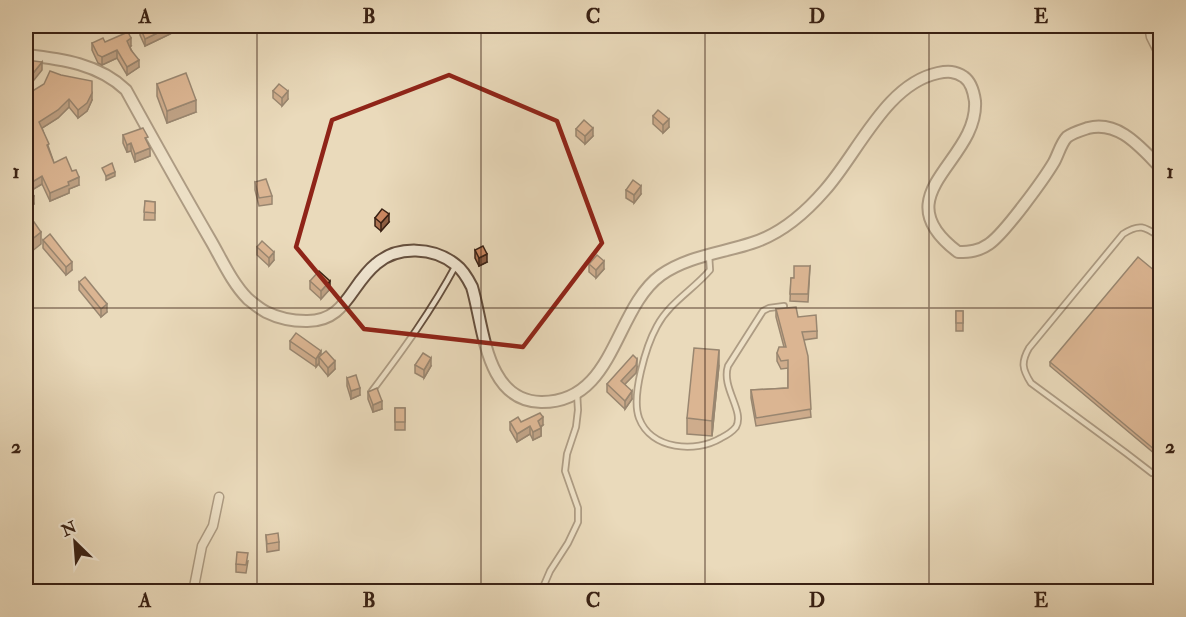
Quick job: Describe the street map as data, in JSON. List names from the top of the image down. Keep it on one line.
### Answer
{"north":"top left","grid":{"columns":["A","B","C","D","E"],"rows":["1","2"]}}
